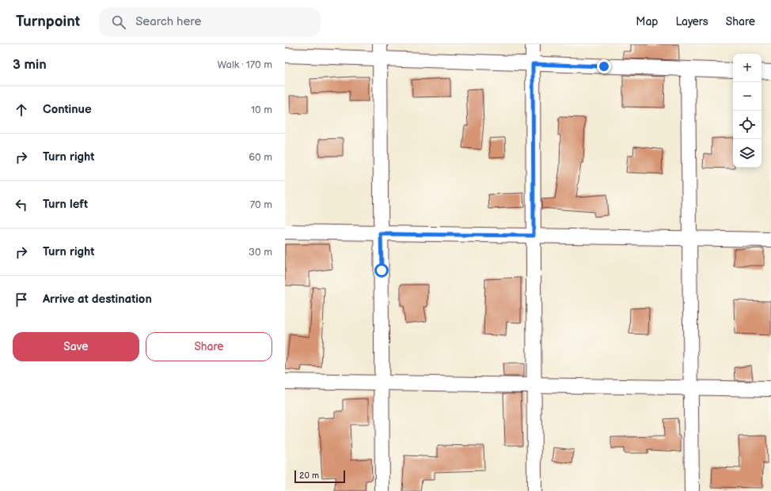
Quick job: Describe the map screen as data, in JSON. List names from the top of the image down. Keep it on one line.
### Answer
{"scale_bar":"20 m","page":{"header":"Turnpoint","search":"Search here","nav":["Map","Layers","Share"],"heading":["3 min","Walk · 170 m"],"map_buttons":["+","−"],"list":[["Continue","10 m"],["Turn right","60 m"],["Turn left","70 m"],["Turn right","30 m"],"Arrive at destination"],"buttons":["Save","Share"],"scale":"20 m"}}
